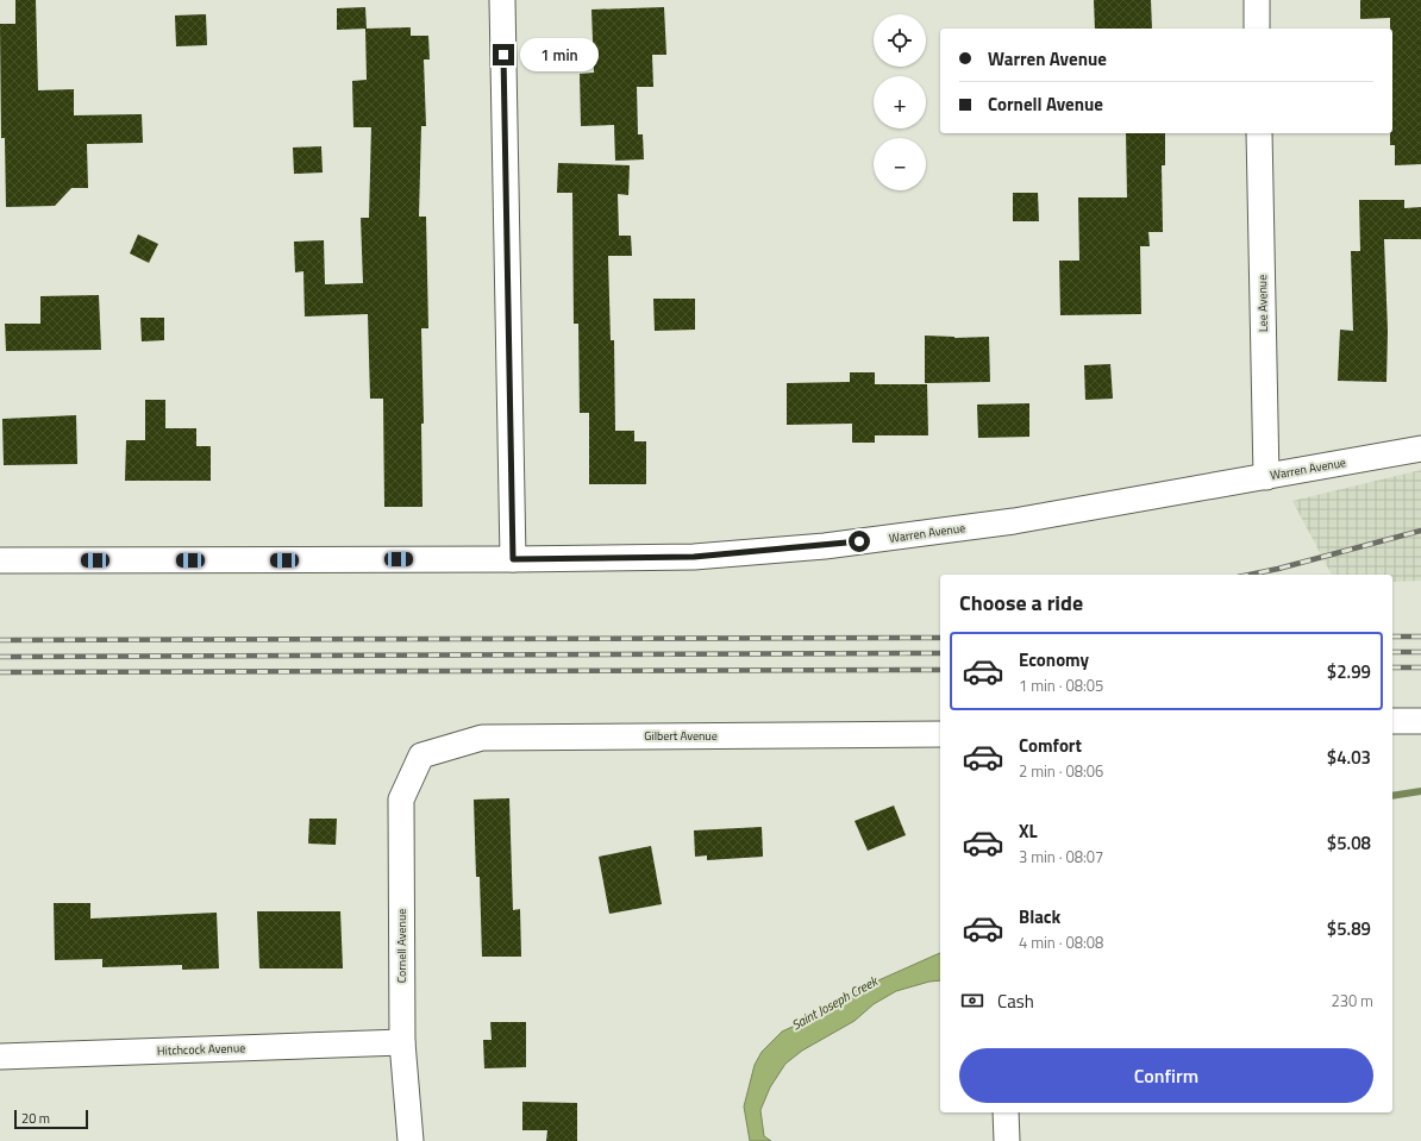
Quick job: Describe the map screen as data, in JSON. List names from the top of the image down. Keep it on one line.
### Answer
{"streets":{"street":["Lee Avenue","Warren Avenue","Gilbert Avenue","Cornell Avenue","Hitchcock Avenue"]},"crossings":[["Lee Avenue","Warren Avenue"],["Gilbert Avenue","Cornell Avenue"],["Cornell Avenue","Hitchcock Avenue"]],"water":["Saint Joseph Creek"],"scale_bar":"20 m","page":{"map_buttons":["+","−"],"banner":["Warren Avenue","Cornell Avenue"],"bubble":"1 min","heading":"Choose a ride","list":[{"name":"Economy","note":"1 min · 08:05","value":"$2.99"},{"name":"Comfort","note":"2 min · 08:06","value":"$4.03"},{"name":"XL","note":"3 min · 08:07","value":"$5.08"},{"name":"Black","note":"4 min · 08:08","value":"$5.89"}],"pay":["Cash","230 m"],"buttons":"Confirm","scale":"20 m"}}
